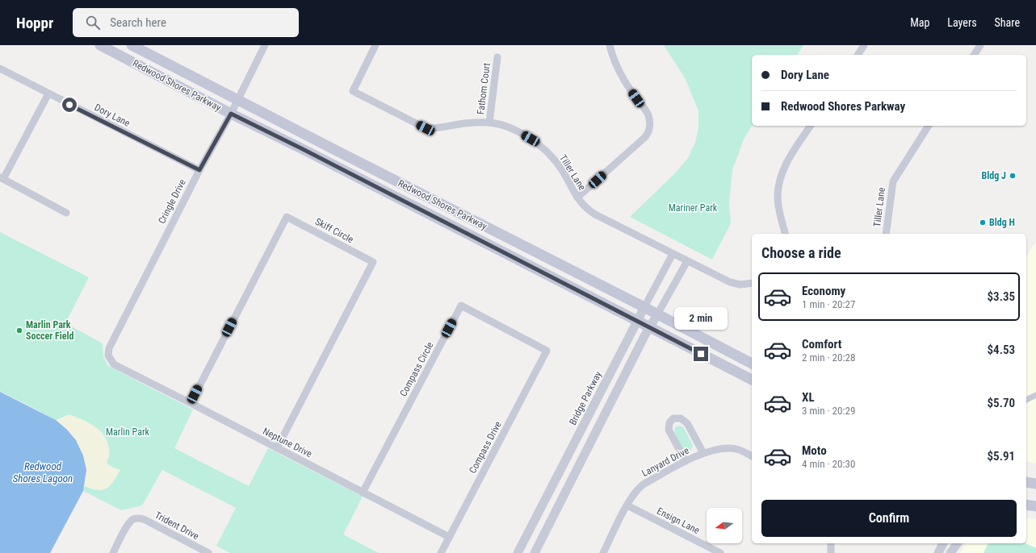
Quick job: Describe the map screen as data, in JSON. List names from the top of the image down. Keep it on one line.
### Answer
{"streets":{"main road":["Redwood Shores Parkway"],"street":["Fathom Court","Dory Lane","Tiller Lane","Cringle Drive","Skiff Circle","Compass Circle","Bridge Parkway","Neptune Drive","Compass Drive","Lanyard Drive","Ensign Lane","Trident Drive"]},"crossings":[["Redwood Shores Parkway","Cringle Drive"],["Redwood Shores Parkway","Bridge Parkway"],["Fathom Court","Tiller Lane"],["Dory Lane","Cringle Drive"],["Tiller Lane","Bridge Parkway"],["Cringle Drive","Neptune Drive"],["Skiff Circle","Neptune Drive"],["Compass Circle","Neptune Drive"],["Compass Circle","Compass Drive"],["Neptune Drive","Compass Drive"],["Lanyard Drive","Ensign Lane"]],"water":["Redwood Shores Lagoon"],"parks":["Mariner Park","Marlin Park"],"places":["Bldg J","Bldg H","Marlin Park Soccer Field"],"north":"left","page":{"header":"Hoppr","search":"Search here","nav":["Map","Layers","Share"],"banner":["Dory Lane","Redwood Shores Parkway"],"heading":"Choose a ride","list":[{"name":"Economy","note":"1 min · 20:27","value":"$3.35"},{"name":"Comfort","note":"2 min · 20:28","value":"$4.53"},{"name":"XL","note":"3 min · 20:29","value":"$5.70"},{"name":"Moto","note":"4 min · 20:30","value":"$5.91"}],"bubble":"2 min","buttons":"Confirm"}}
